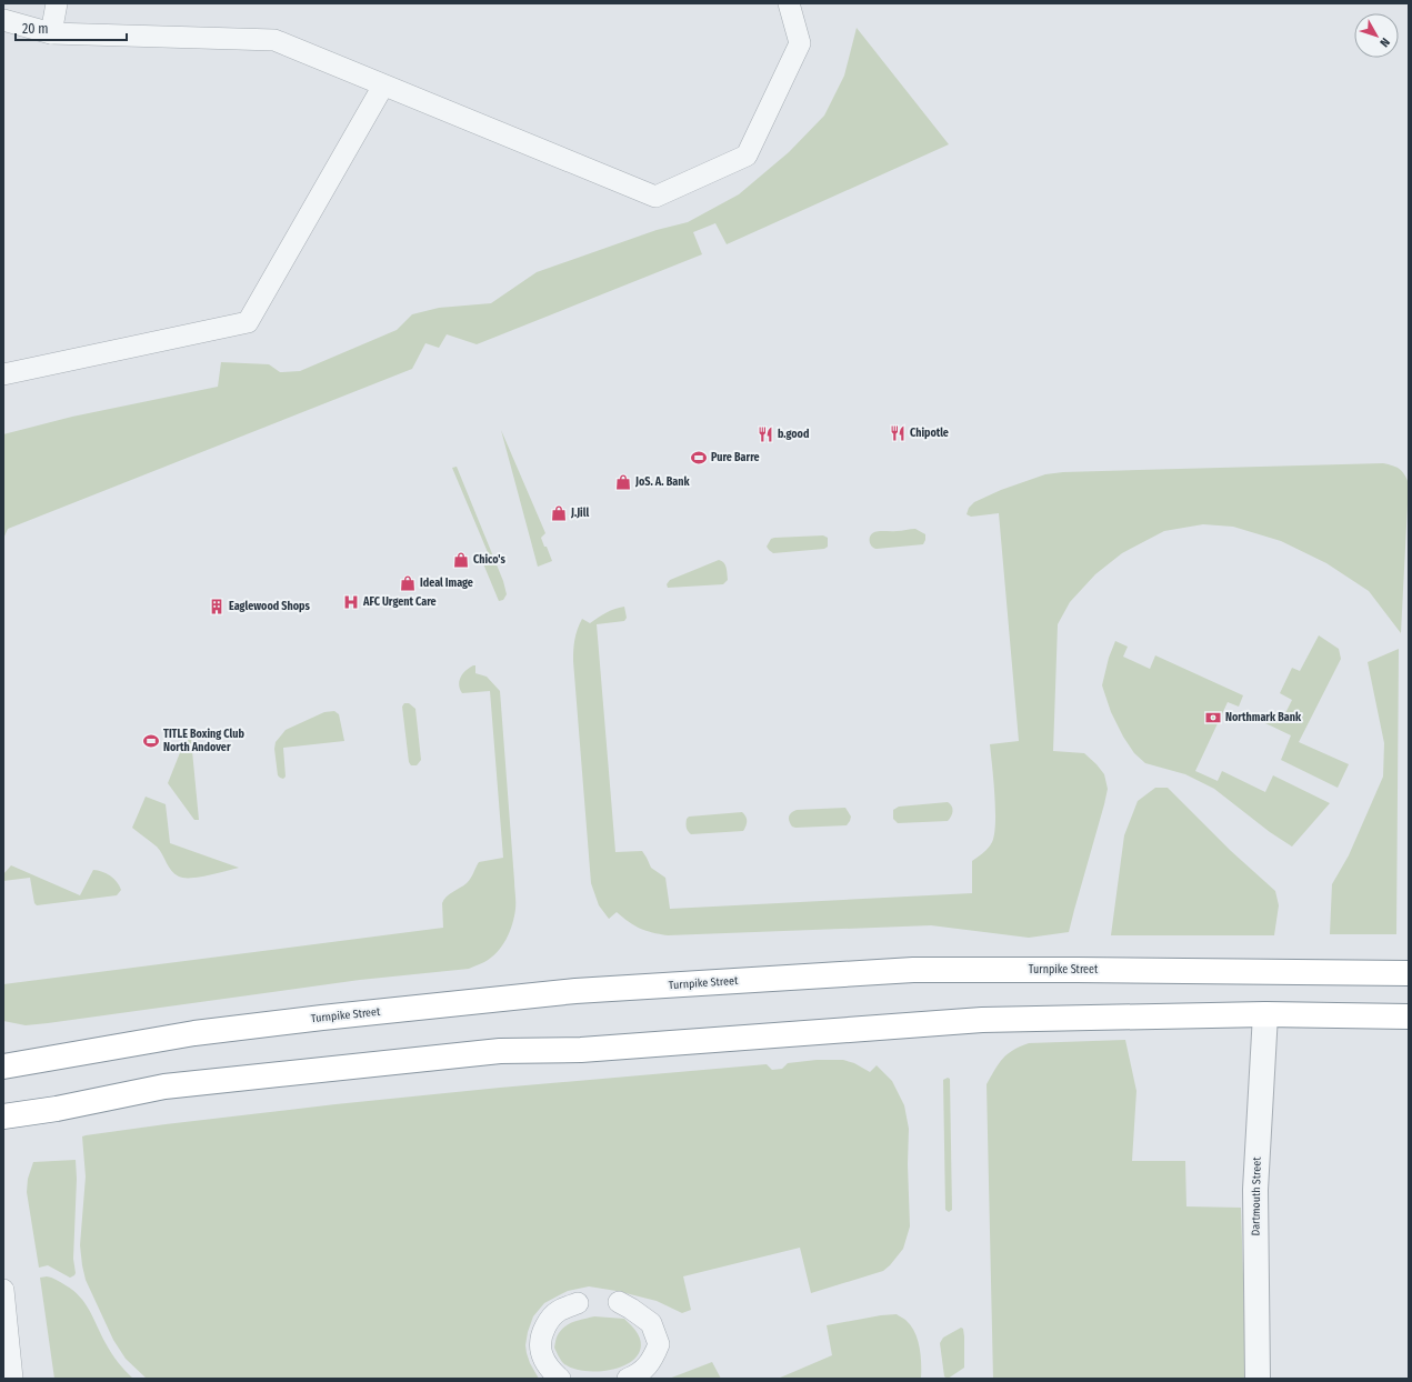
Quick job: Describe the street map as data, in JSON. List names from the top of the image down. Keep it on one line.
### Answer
{"streets":{"highway":["Turnpike Street"],"street":["Dartmouth Street"]},"places":{"restaurant":["Chipotle","b.good"],"sports":["Pure Barre","TITLE Boxing Club North Andover"],"shop":["JoS. A. Bank","J.Jill","Chico's","Ideal Image"],"hospital":["AFC Urgent Care"],"building":["Eaglewood Shops"],"bank":["Northmark Bank"]},"scale_bar":"20 m","north":"bottom right"}
